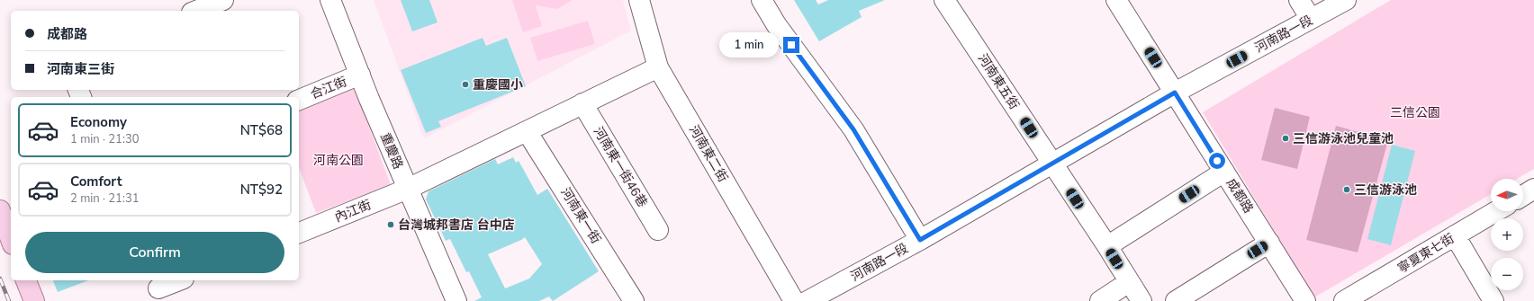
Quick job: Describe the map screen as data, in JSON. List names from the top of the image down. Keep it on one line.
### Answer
{"streets":{"street":["河南路一段","河南東五街","合江街","重慶路","河南東二街","河南東一街46巷","成都路","內江街","河南東一街","寧夏東七街"]},"crossings":[["河南路一段","河南東五街"],["河南路一段","成都路"],["合江街","重慶路"],["重慶路","內江街"]],"parks":["三信公園","河南公園"],"places":["重慶國小","三信游泳池兒童池","三信游泳池","台灣城邦書店 台中店"],"north":"left","page":{"banner":["成都路","河南東三街"],"bubble":"1 min","list":[{"name":"Economy","note":"1 min · 21:30","value":"NT$68"},{"name":"Comfort","note":"2 min · 21:31","value":"NT$92"}],"map_buttons":["+","−"],"buttons":"Confirm"}}
